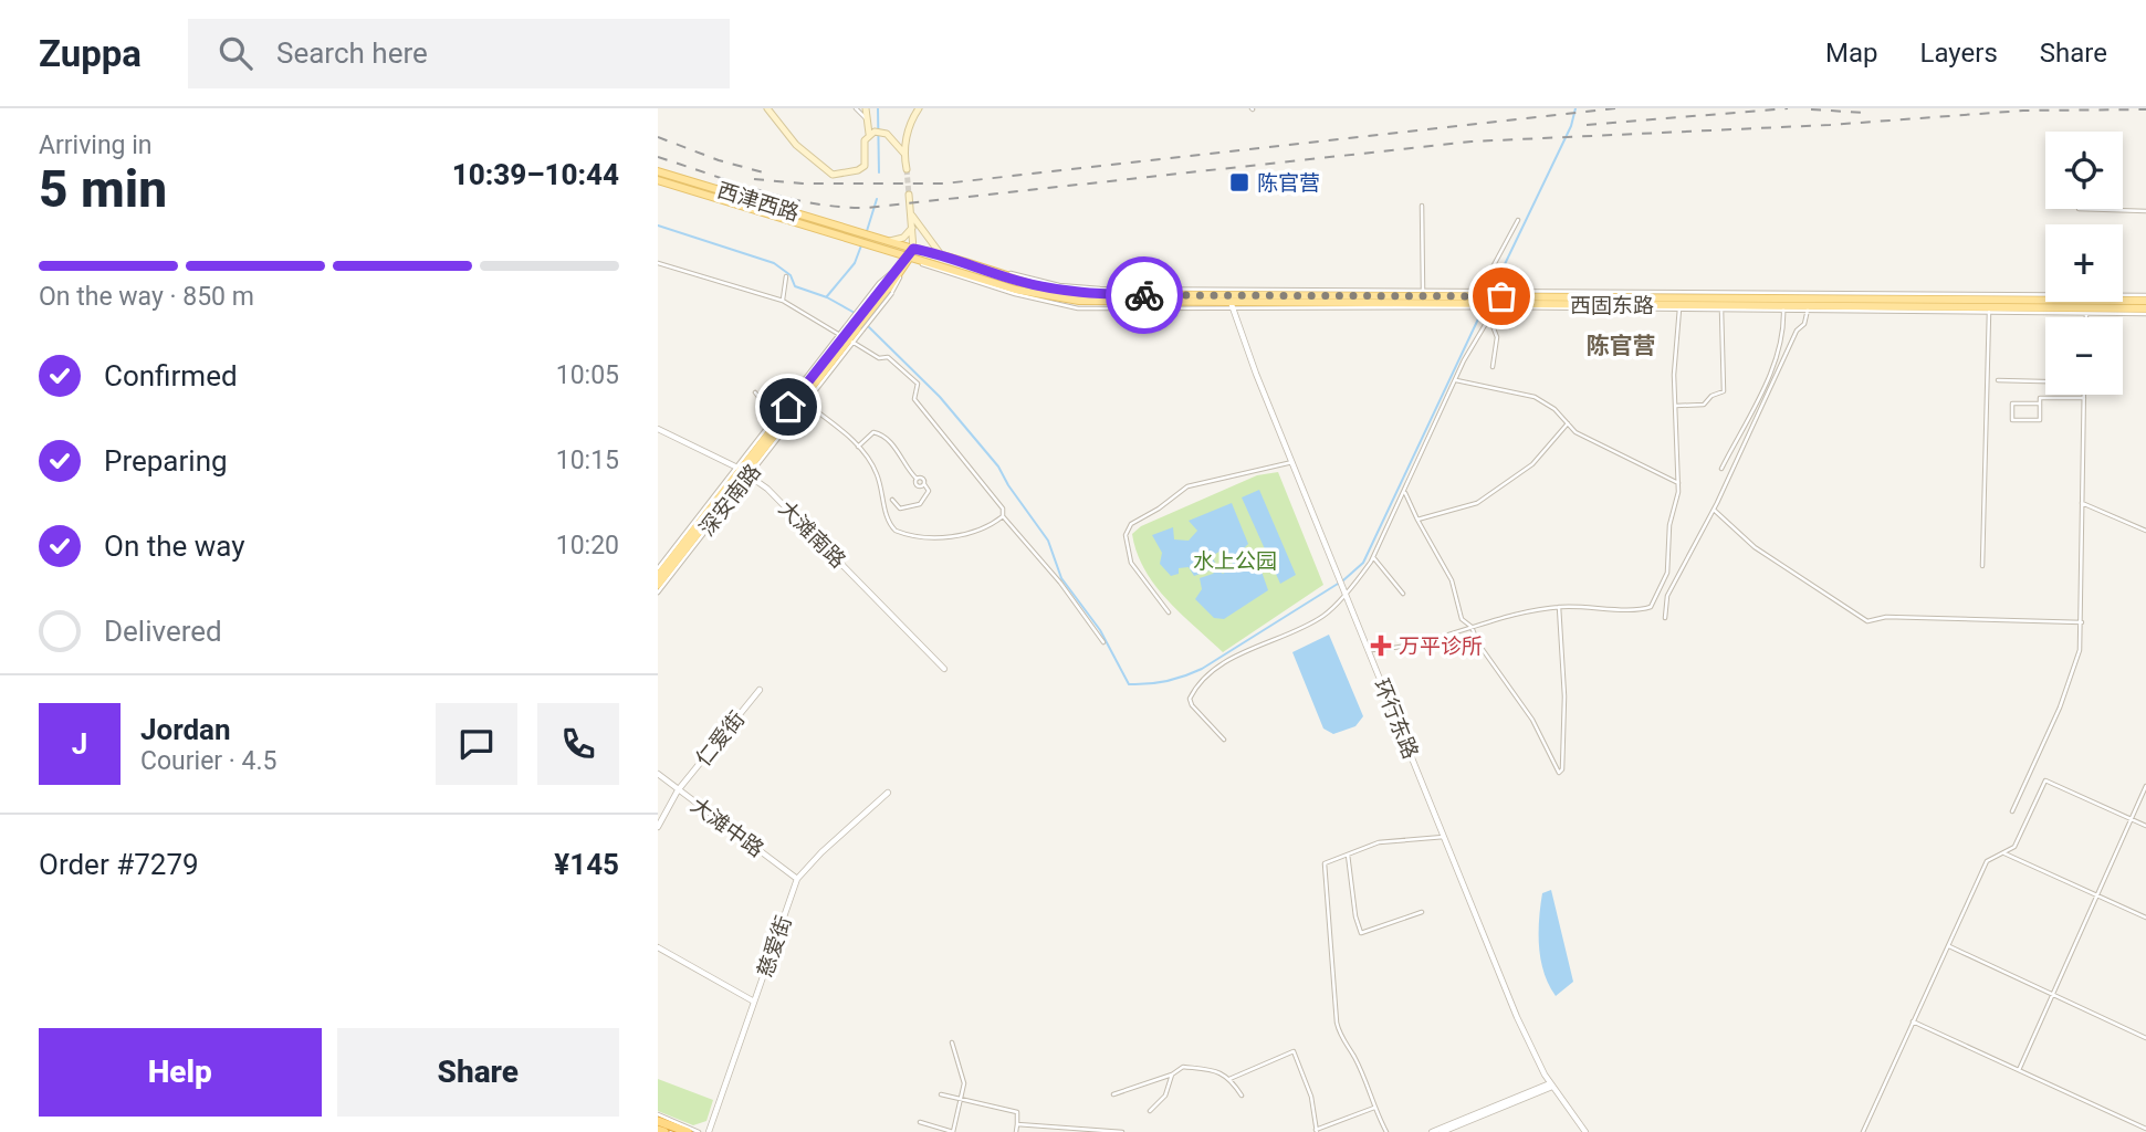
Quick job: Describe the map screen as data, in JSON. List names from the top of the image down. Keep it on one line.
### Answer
{"streets":{"main road":["西津西路","西固东路","深安南路"],"street":["大滩南路","环行东路","仁爱街","大滩中路","慈爱街"]},"crossings":[["西津西路","西固东路"],["西固东路","深安南路"],["西固东路","环行东路"],["深安南路","大滩南路"],["仁爱街","大滩中路"],["大滩中路","慈爱街"]],"districts":["陈官营"],"parks":["水上公园"],"places":{"transit":["陈官营"],"health":["万平诊所"]},"page":{"header":"Zuppa","search":"Search here","nav":["Map","Layers","Share"],"heading":["5 min","Arriving in","10:39–10:44"],"panel":["Jordan","Courier · 4.5","Order #7279","¥145"],"map_buttons":["+","−"],"bar":"On the way · 850 m","list":[["Confirmed","10:05"],["Preparing","10:15"],["On the way","10:20"],"Delivered"],"round":"J","buttons":["Help","Share"]}}
